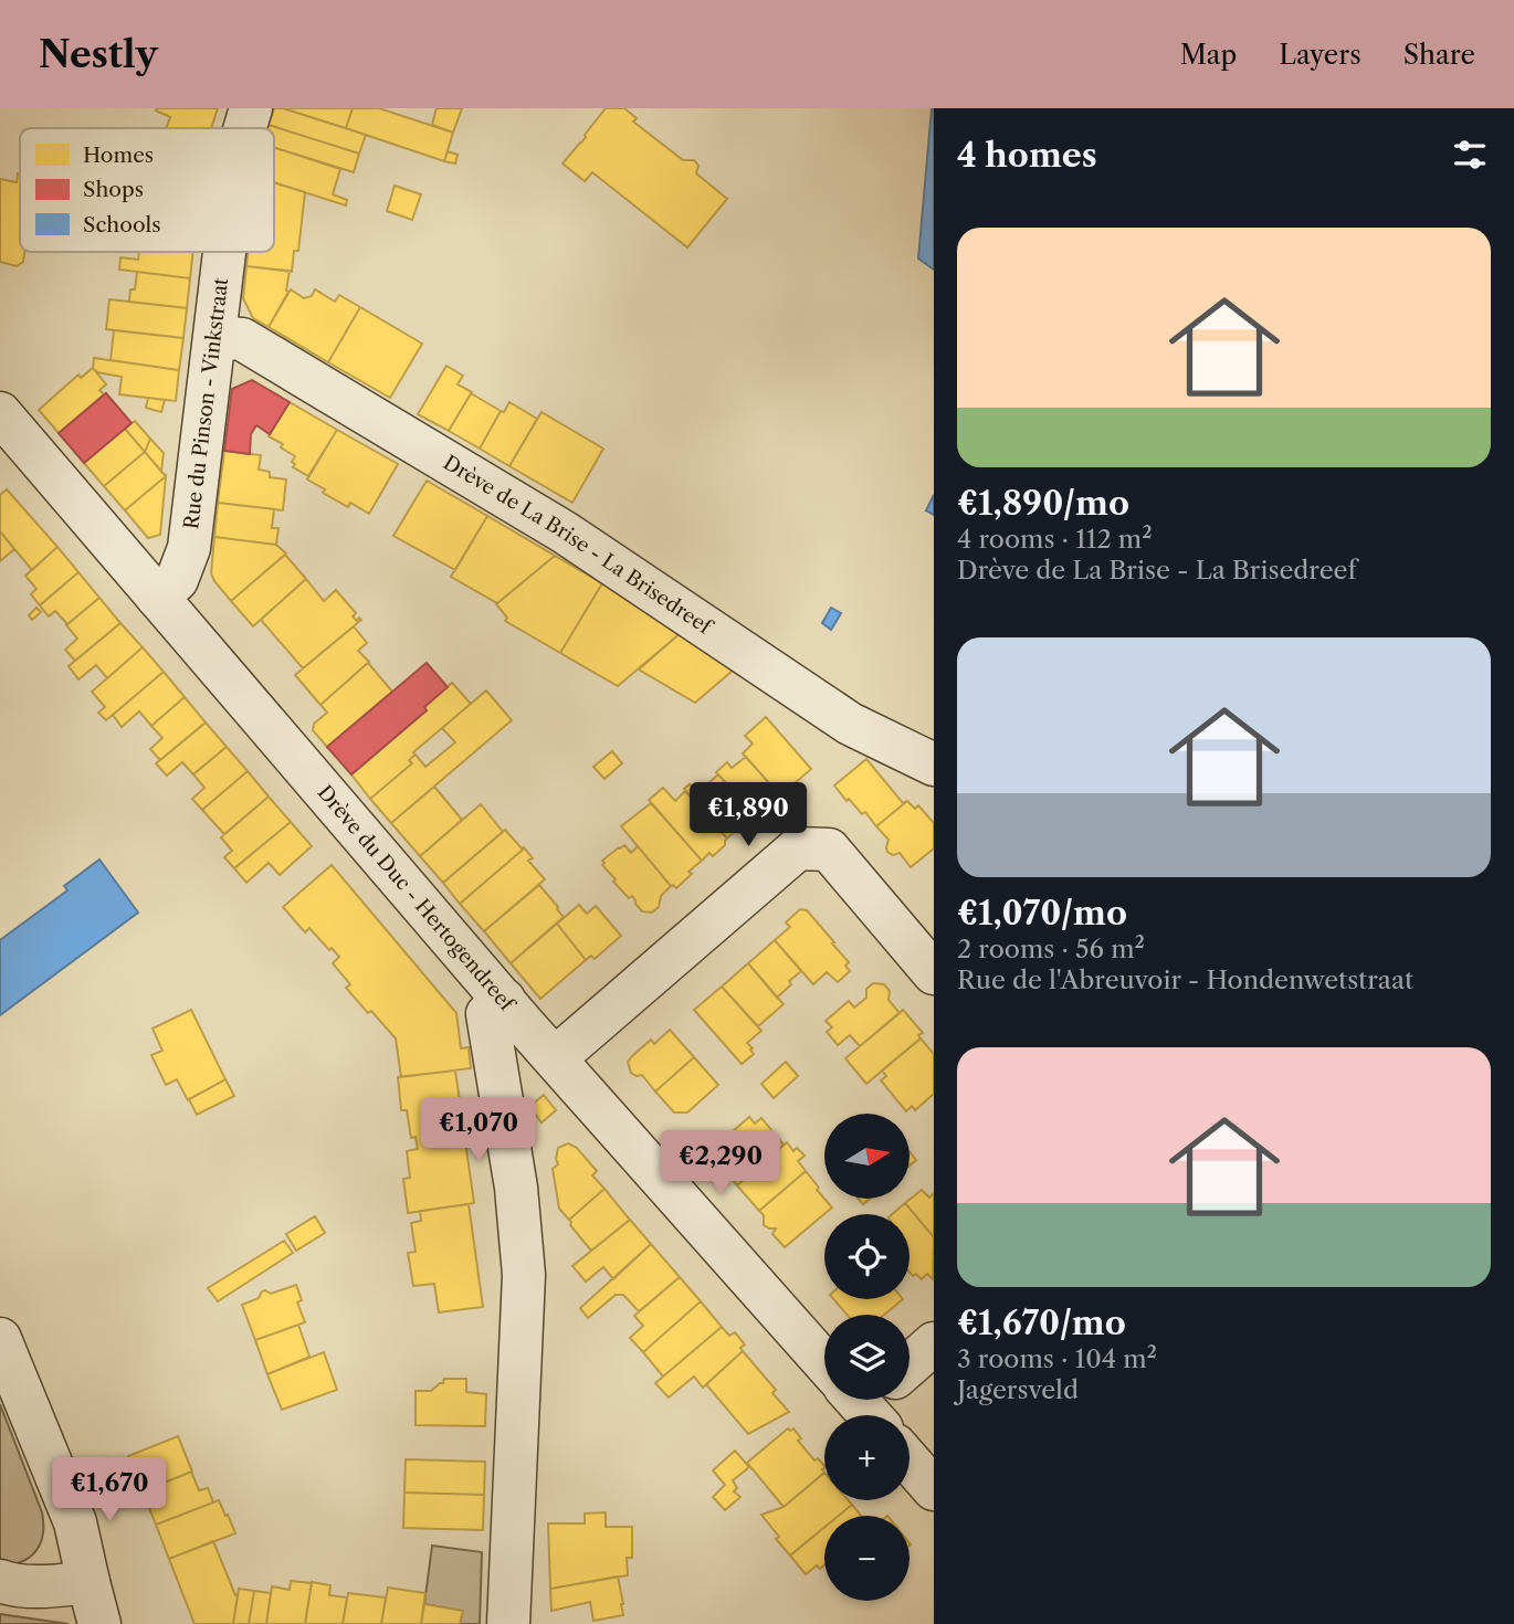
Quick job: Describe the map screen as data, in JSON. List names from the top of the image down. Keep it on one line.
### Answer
{"streets":{"street":["Rue du Pinson - Vinkstraat","Drève de La Brise - La Brisedreef","Drève du Duc - Hertogendreef"]},"crossings":[["Rue du Pinson - Vinkstraat","Drève de La Brise - La Brisedreef"],["Rue du Pinson - Vinkstraat","Drève du Duc - Hertogendreef"]],"legend":["Homes","Shops","Schools"],"north":"right","page":{"header":"Nestly","nav":["Map","Layers","Share"],"heading":"4 homes","list":[{"name":"€1,890/mo","note":"4 rooms · 112 m² · Drève de La Brise - La Brisedreef"},{"name":"€1,070/mo","note":"2 rooms · 56 m² · Rue de l'Abreuvoir - Hondenwetstraat"},{"name":"€1,670/mo","note":"3 rooms · 104 m² · Jagersveld"}],"price":["€1,890","€1,070","€2,290","€1,670"],"map_buttons":["+","−"]}}
